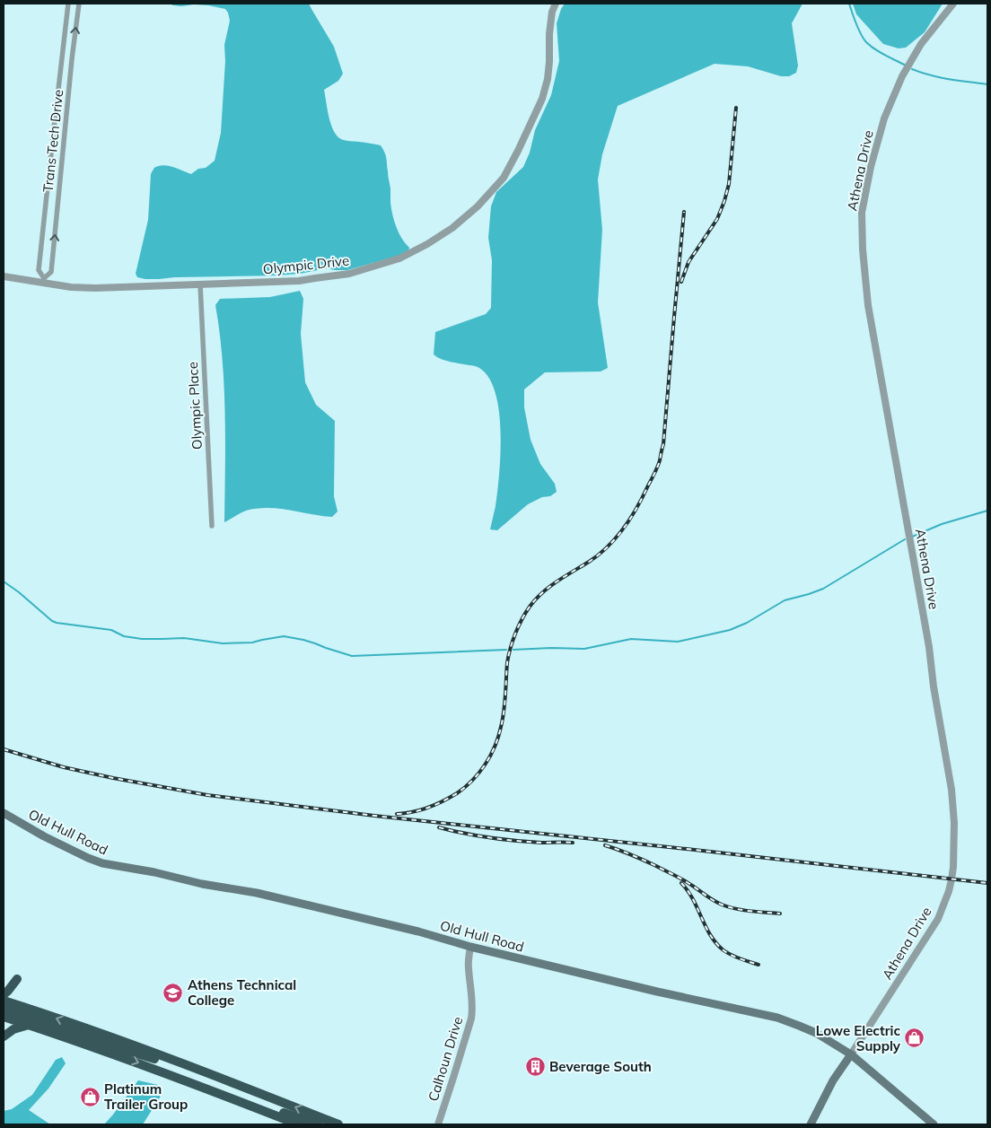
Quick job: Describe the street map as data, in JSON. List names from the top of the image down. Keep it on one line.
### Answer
{"streets":{"main road":["Athena Drive","Old Hull Road"],"street":["Trans Tech Drive","Olympic Drive","Olympic Place","Calhoun Drive"]},"crossings":[["Trans Tech Drive","Olympic Drive"],["Athena Drive","Old Hull Road"],["Olympic Drive","Olympic Place"],["Old Hull Road","Calhoun Drive"]],"places":{"school or university":["Athens Technical College"],"shop":["Lowe Electric Supply","Platinum Trailer Group"],"building":["Beverage South"]}}
